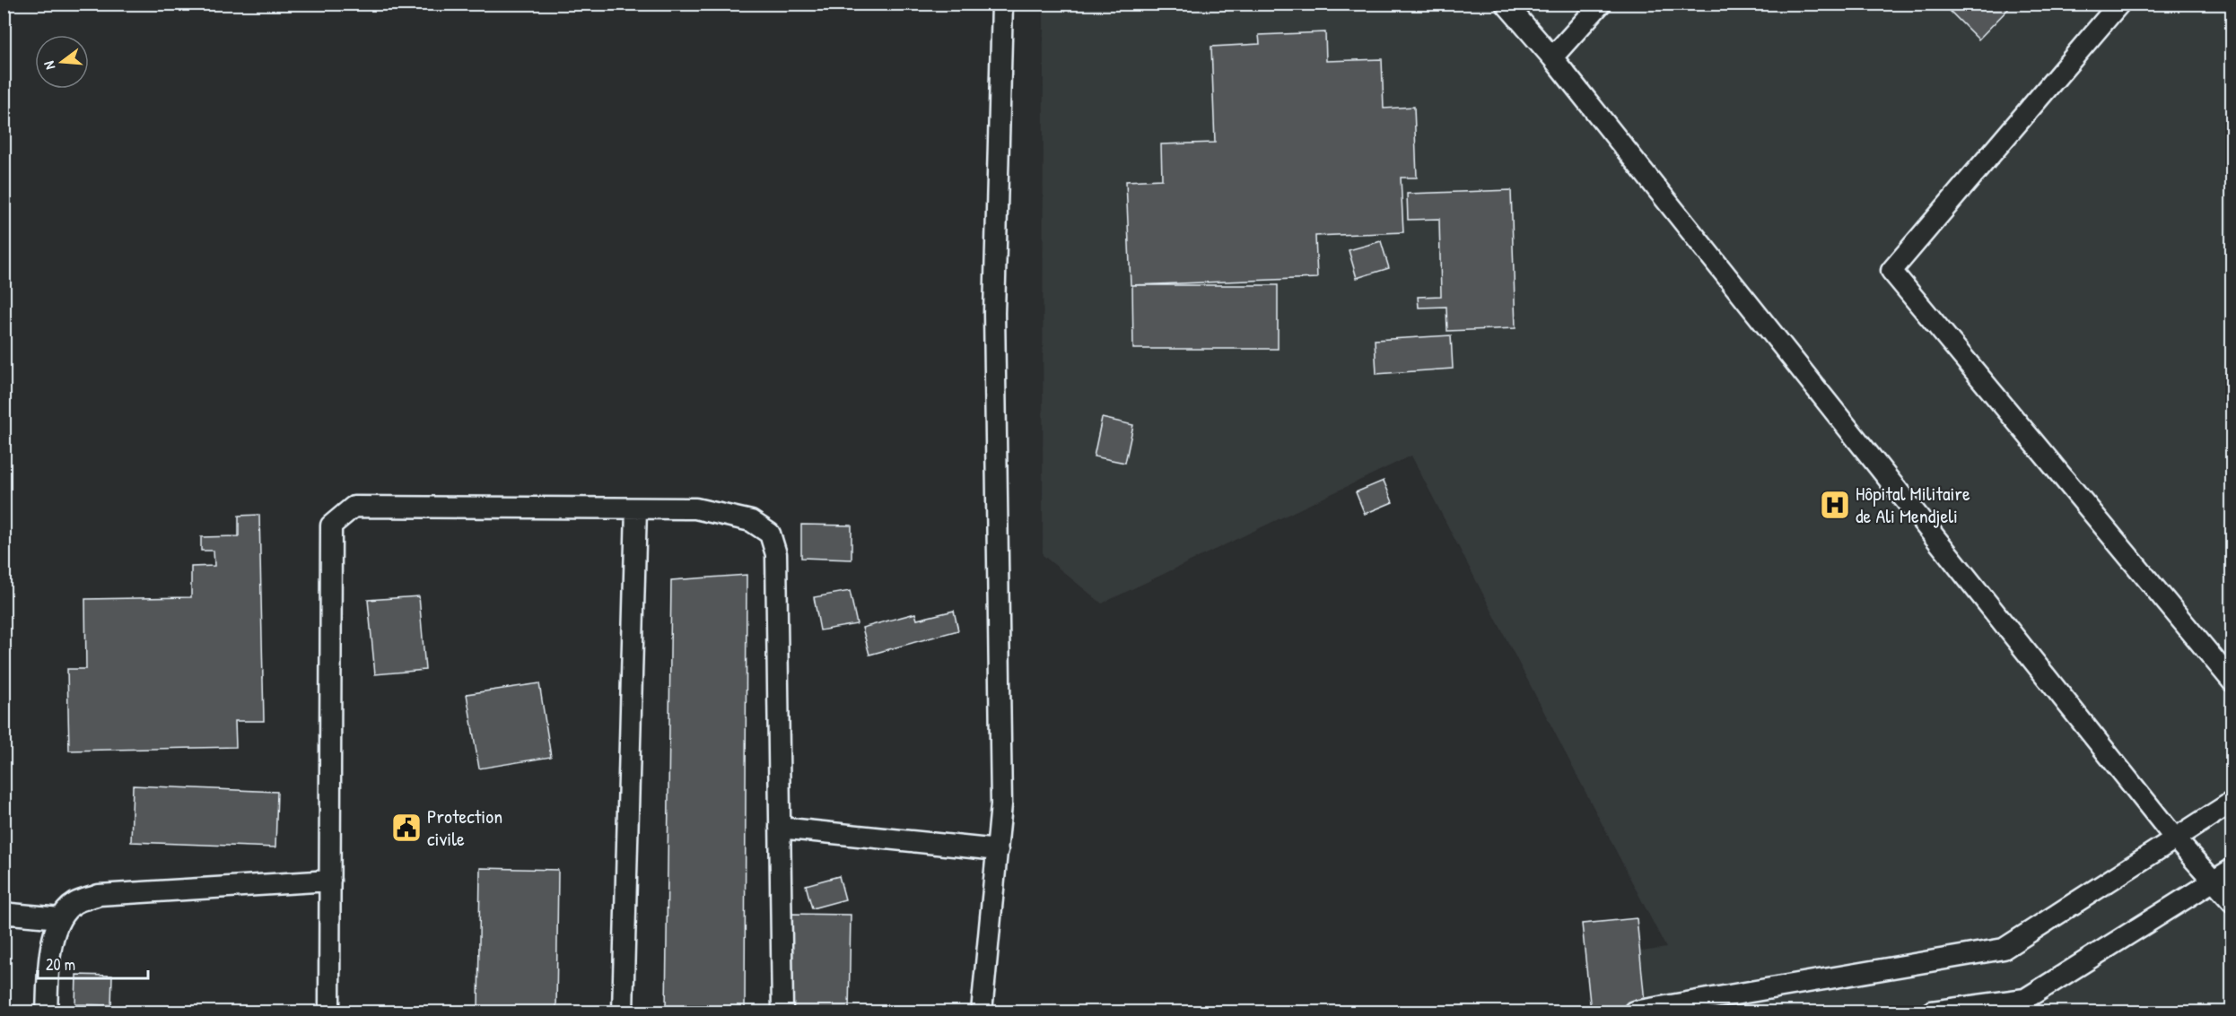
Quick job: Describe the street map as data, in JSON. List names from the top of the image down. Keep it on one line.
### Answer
{"places":{"hospital":["Hôpital Militaire de Ali Mendjeli"],"public building":["Protection civile"]},"scale_bar":"20 m","north":"left"}
